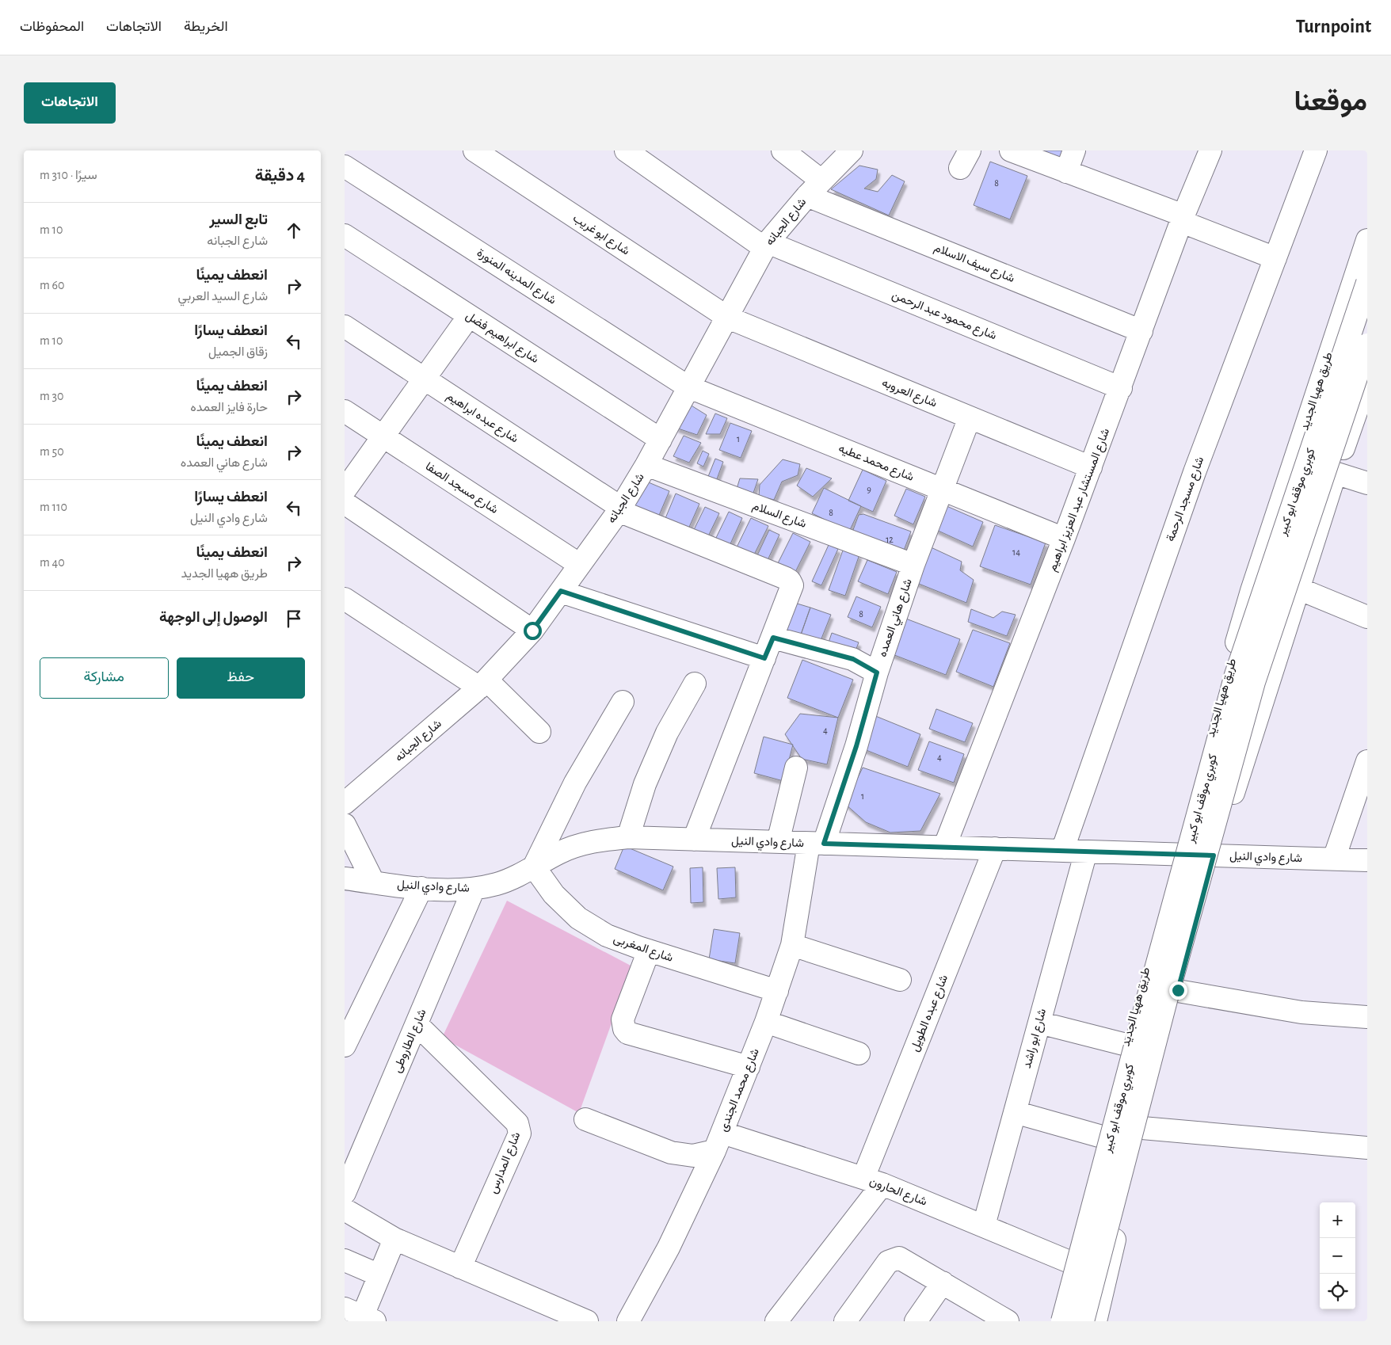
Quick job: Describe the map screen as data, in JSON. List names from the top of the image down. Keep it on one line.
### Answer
{"streets":{"street":["شارع الجبانه","شارع ابو غريب","شارع سيف الاسلام","شارع المدينه المنورة","شارع محمود عبد الرحمن","شارع ابراهيم فضل","طريق ههيا الجديد","شارع العروبه","شارع عبده ابراهيم","شارع محمد عطيه","شارع مسجد الصفا","كوبري موقف ابو كبير","شارع مسجد الرحمة","شارع المستشار عبد العزيز ابراهيم","شارع السلام","شارع هاني العمده","شارع وادي النيل","شارع المغربى","شارع عبده الطويل","شارع ابو راشد","شارع الطاروطى","شارع محمد الجندى","شارع المدارس","شارع الحارون"]},"crossings":[["شارع الجبانه","شارع ابو غريب"],["شارع الجبانه","شارع سيف الاسلام"],["شارع الجبانه","شارع المدينه المنورة"],["شارع الجبانه","شارع محمود عبد الرحمن"],["شارع الجبانه","شارع ابراهيم فضل"],["شارع الجبانه","شارع العروبه"],["شارع الجبانه","شارع عبده ابراهيم"],["شارع الجبانه","شارع محمد عطيه"],["شارع الجبانه","شارع مسجد الصفا"],["شارع الجبانه","شارع السلام"],["شارع ابو غريب","شارع العروبه"],["شارع سيف الاسلام","شارع المستشار عبد العزيز ابراهيم"],["شارع المدينه المنورة","شارع محمد عطيه"],["شارع محمود عبد الرحمن","شارع المستشار عبد العزيز ابراهيم"],["طريق ههيا الجديد","شارع وادي النيل"],["طريق ههيا الجديد","شارع الحارون"],["شارع العروبه","شارع المستشار عبد العزيز ابراهيم"],["شارع العروبه","شارع هاني العمده"],["شارع محمد عطيه","شارع المستشار عبد العزيز ابراهيم"],["شارع محمد عطيه","شارع هاني العمده"],["شارع مسجد الرحمة","شارع وادي النيل"],["شارع المستشار عبد العزيز ابراهيم","شارع وادي النيل"],["شارع السلام","شارع هاني العمده"],["شارع هاني العمده","شارع وادي النيل"],["شارع هاني العمده","شارع محمد الجندى"],["شارع وادي النيل","شارع المغربى"],["شارع وادي النيل","شارع عبده الطويل"],["شارع وادي النيل","شارع ابو راشد"],["شارع وادي النيل","شارع الطاروطى"],["شارع وادي النيل","شارع محمد الجندى"],["شارع المغربى","شارع محمد الجندى"],["شارع عبده الطويل","شارع الحارون"],["شارع ابو راشد","شارع الحارون"],["شارع الطاروطى","شارع المدارس"],["شارع محمد الجندى","شارع الحارون"]],"house_numbers":["8","1","9","8","12","14","8","4","4","1"],"page":{"header":"Turnpoint","nav":["الخريطة","الاتجاهات","المحفوظات"],"title":"موقعنا","buttons":["الاتجاهات",["حفظ","مشاركة"]],"heading":["4 دقيقة","سيرًا · 310 m"],"list":[["تابع السير","شارع الجبانه","10 m"],["انعطف يمينًا","شارع السيد العربي","60 m"],["انعطف يسارًا","زقاق الجميل","10 m"],["انعطف يمينًا","حارة فايز العمده","30 m"],["انعطف يمينًا","شارع هاني العمده","50 m"],["انعطف يسارًا","شارع وادي النيل","110 m"],["انعطف يمينًا","طريق ههيا الجديد","40 m"],"الوصول إلى الوجهة"],"map_buttons":["+","−"]}}
